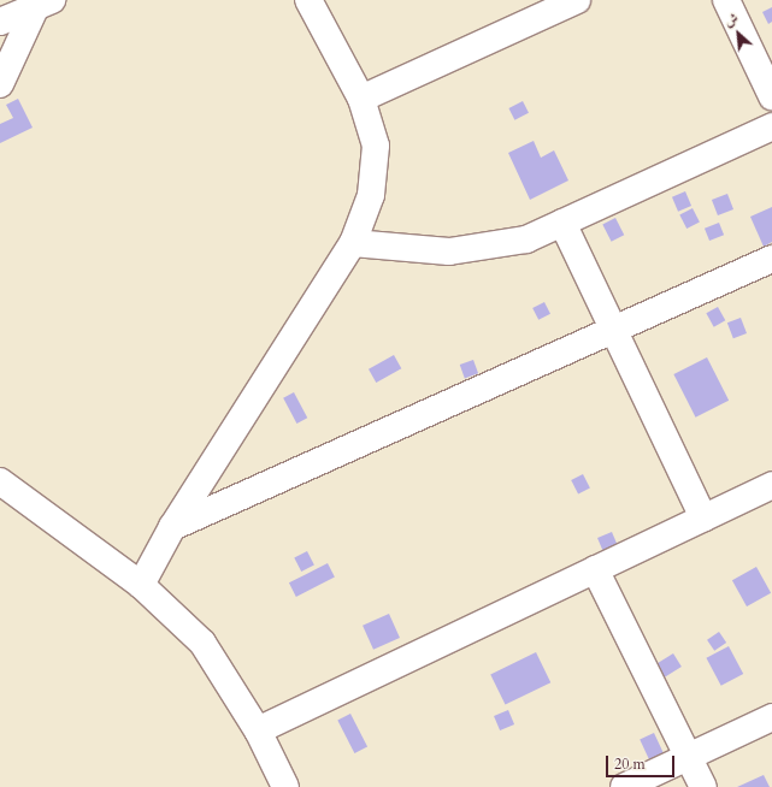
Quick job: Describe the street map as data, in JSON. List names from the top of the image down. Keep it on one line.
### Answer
{"scale_bar":"20 m","north":"top left"}
